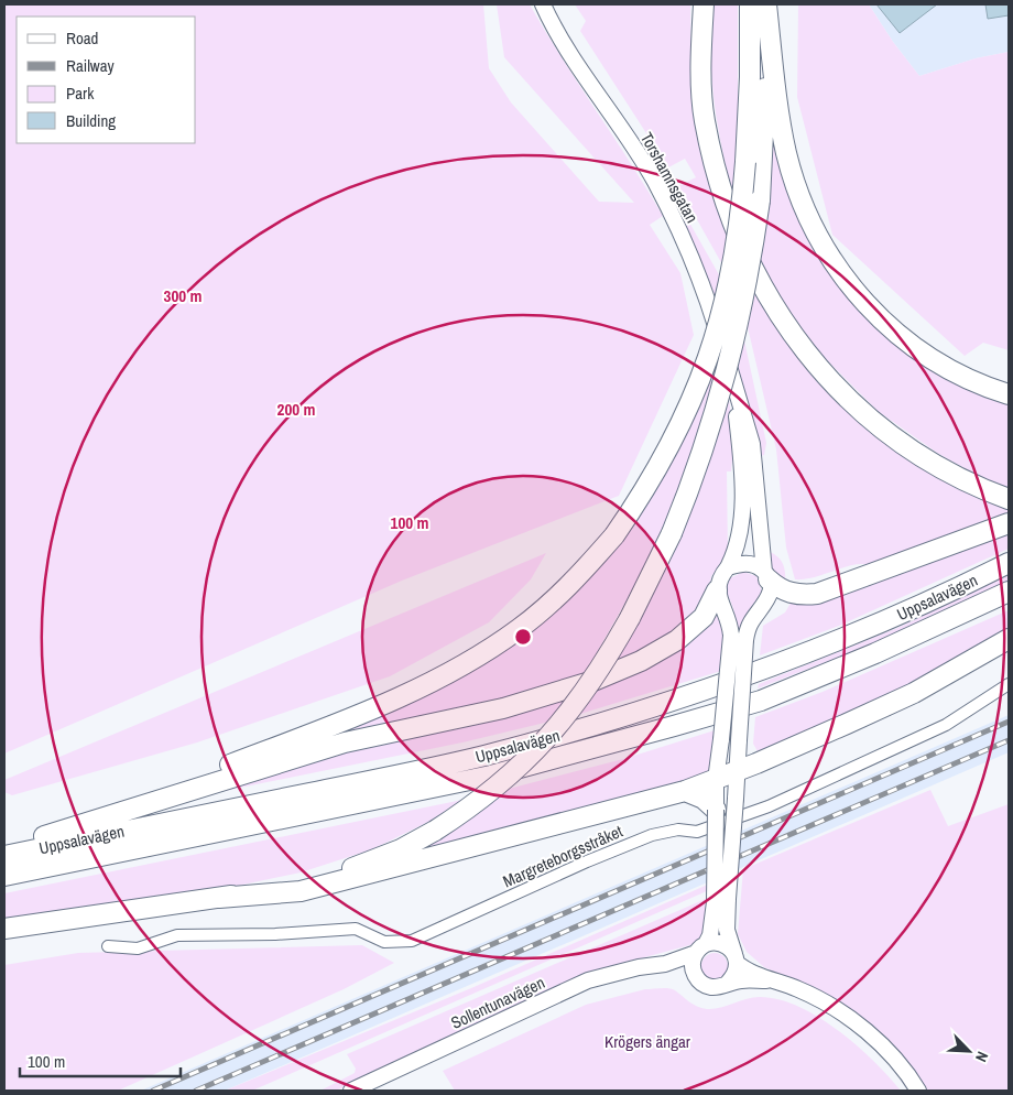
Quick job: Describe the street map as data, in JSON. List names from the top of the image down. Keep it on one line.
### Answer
{"streets":{"highway":["Uppsalavägen"],"street":["Torshamnsgatan","Margreteborgsstråket","Sollentunavägen"]},"parks":["Krögers ängar"],"legend":["Road","Railway","Park","Building"],"scale_bar":"100 m","north":"bottom right","rings":["300 m","200 m","100 m"]}
